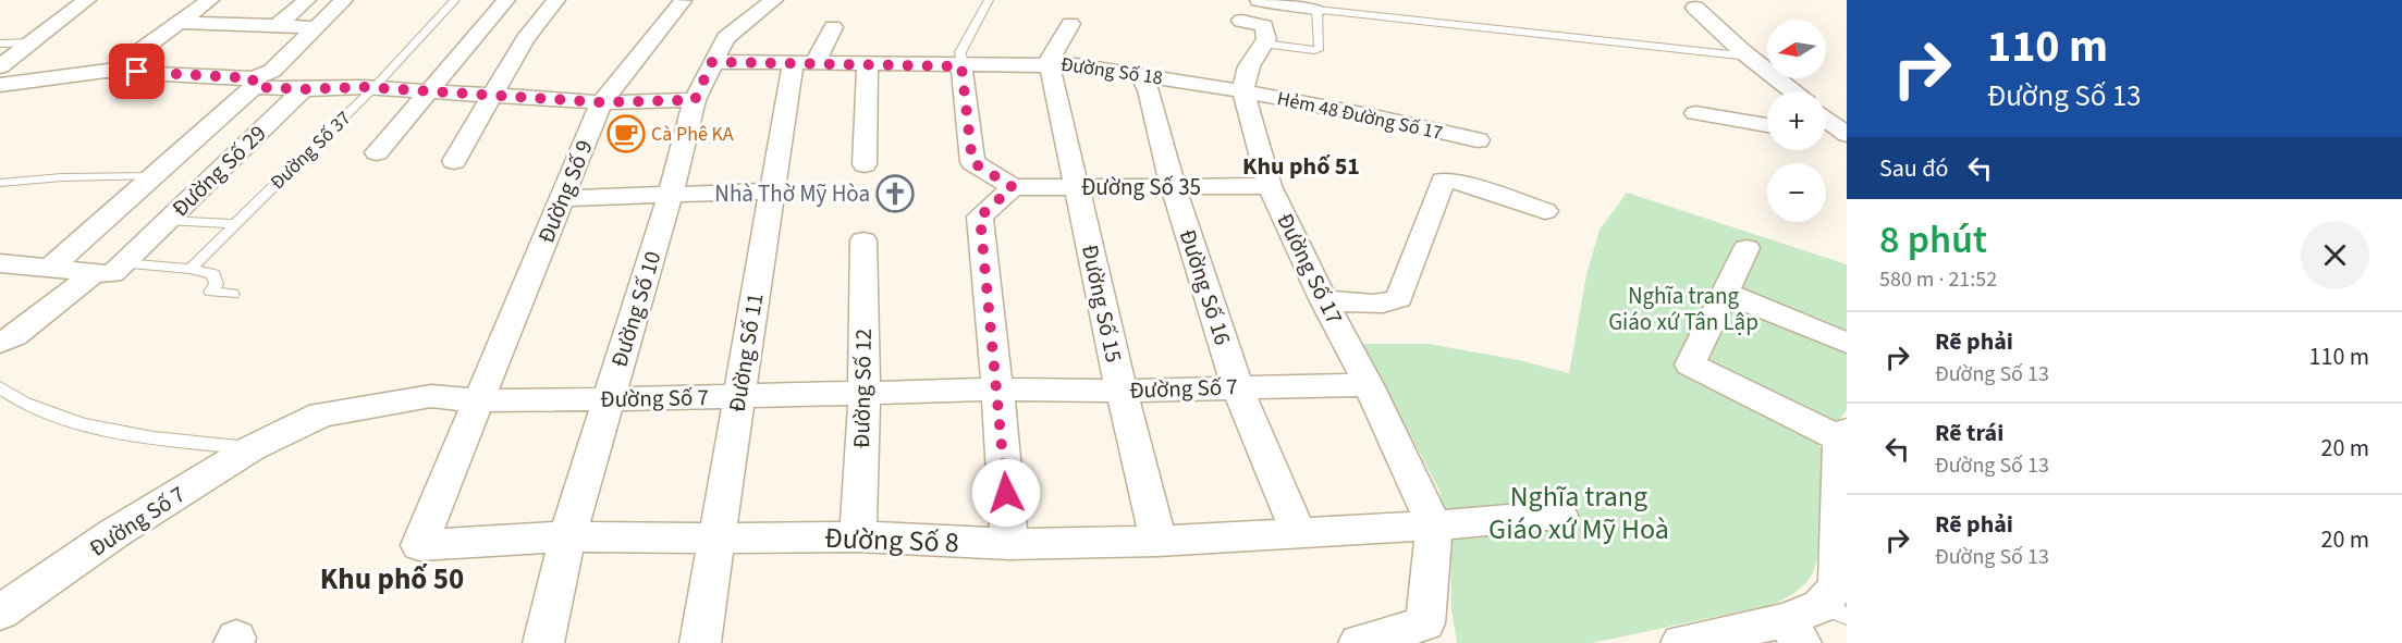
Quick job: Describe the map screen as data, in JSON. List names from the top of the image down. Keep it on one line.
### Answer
{"streets":{"street":["Đường Số 18","Hẻm 48 Đường Số 17","Đường Số 29","Đường Số 35","Đường Số 9","Đường Số 17","Đường Số 16","Đường Số 15","Đường Số 10","Đường Số 11","Đường Số 12","Đường Số 7","Đường Số 8"],"lane":["Đường Số 37"]},"crossings":[["Đường Số 18","Hẻm 48 Đường Số 17"],["Đường Số 18","Đường Số 17"],["Đường Số 18","Đường Số 16"],["Đường Số 18","Đường Số 15"],["Đường Số 18","Đường Số 10"],["Đường Số 18","Đường Số 11"],["Hẻm 48 Đường Số 17","Đường Số 17"],["Đường Số 35","Đường Số 17"],["Đường Số 35","Đường Số 16"],["Đường Số 35","Đường Số 15"],["Đường Số 9","Đường Số 7"],["Đường Số 9","Đường Số 8"],["Đường Số 17","Đường Số 7"],["Đường Số 17","Đường Số 8"],["Đường Số 16","Đường Số 7"],["Đường Số 16","Đường Số 8"],["Đường Số 15","Đường Số 7"],["Đường Số 15","Đường Số 8"],["Đường Số 10","Đường Số 7"],["Đường Số 10","Đường Số 8"],["Đường Số 11","Đường Số 7"],["Đường Số 11","Đường Số 8"],["Đường Số 12","Đường Số 7"],["Đường Số 12","Đường Số 8"],["Đường Số 7","Đường Số 8"]],"districts":["Khu phố 51","Khu phố 50"],"parks":["Nghĩa trang Giáo xứ Tân Lập","Nghĩa trang Giáo xứ Mỹ Hoà"],"places":{"cafe":["Cà Phê KA"],"church":["Nhà Thờ Mỹ Hòa"]},"north":"left","page":{"turn":["110 m","Đường Số 13"],"map_buttons":["+","−"],"then":"Sau đó","heading":["8 phút","580 m · 21:52"],"list":[{"name":"Rẽ phải","note":"Đường Số 13","value":"110 m"},{"name":"Rẽ trái","note":"Đường Số 13","value":"20 m"},{"name":"Rẽ phải","note":"Đường Số 13","value":"20 m"}]}}
